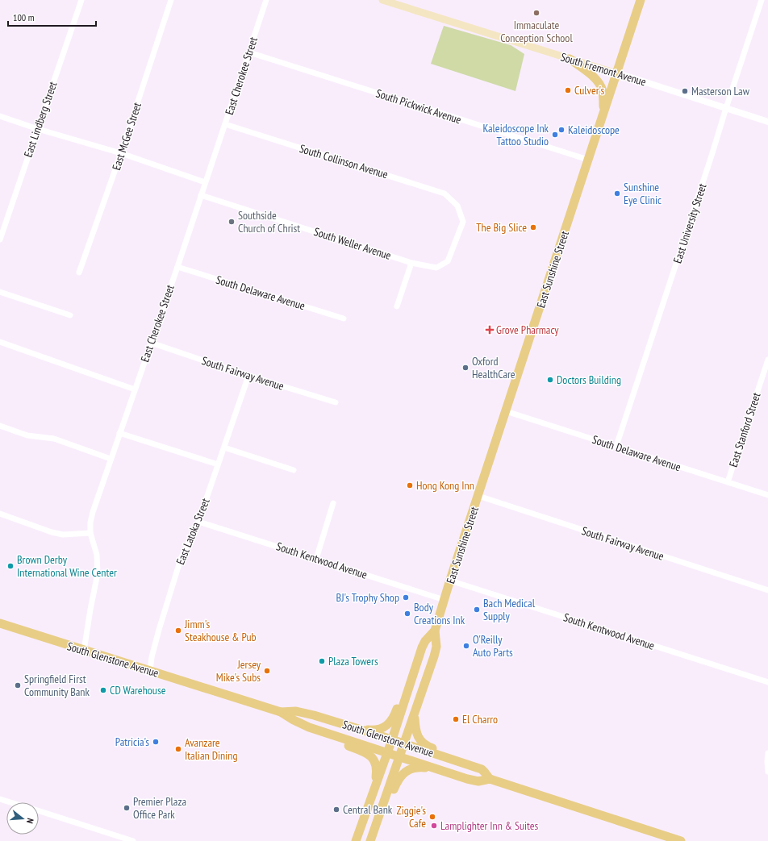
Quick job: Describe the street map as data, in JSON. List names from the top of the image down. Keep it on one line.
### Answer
{"streets":{"main road":["South Fremont Avenue","East Sunshine Street","South Glenstone Avenue"],"street":["East Cherokee Street","South Pickwick Avenue","East Lindberg Street","East McGee Street","South Collinson Avenue","East University Street","South Weller Avenue","South Delaware Avenue","South Fairway Avenue","East Stanford Street","East Latoka Street","South Kentwood Avenue"]},"crossings":[["South Fremont Avenue","East University Street"],["South Fremont Avenue","East Sunshine Street"],["East Cherokee Street","South Pickwick Avenue"],["East Cherokee Street","South Collinson Avenue"],["East Cherokee Street","South Weller Avenue"],["East Cherokee Street","South Delaware Avenue"],["East Cherokee Street","South Fairway Avenue"],["East Cherokee Street","South Glenstone Avenue"],["South Pickwick Avenue","East Sunshine Street"],["South Collinson Avenue","South Weller Avenue"],["East University Street","South Delaware Avenue"],["East Sunshine Street","South Delaware Avenue"],["East Sunshine Street","South Fairway Avenue"],["East Sunshine Street","South Kentwood Avenue"],["East Sunshine Street","South Glenstone Avenue"],["South Delaware Avenue","East Stanford Street"],["South Fairway Avenue","East Latoka Street"],["East Latoka Street","South Kentwood Avenue"],["East Latoka Street","South Glenstone Avenue"]],"places":{"other":["Immaculate Conception School","Culver's","Masterson Law","Kaleidoscope","Kaleidoscope Ink Tattoo Studio","Sunshine Eye Clinic","Southside Church of Christ","The Big Slice","Oxford HealthCare","Doctors Building","Hong Kong Inn","Brown Derby International Wine Center","BJ's Trophy Shop","Bach Medical Supply","Body Creations Ink","Jimm's Steakhouse & Pub","O'Reilly Auto Parts","Plaza Towers","Jersey Mike's Subs","Springfield First Community Bank","CD Warehouse","El Charro","Patricia's","Avanzare Italian Dining","Premier Plaza Office Park","Central Bank","Ziggie's Cafe","Lamplighter Inn & Suites"],"health":["Grove Pharmacy"]},"scale_bar":"100 m","north":"right"}
